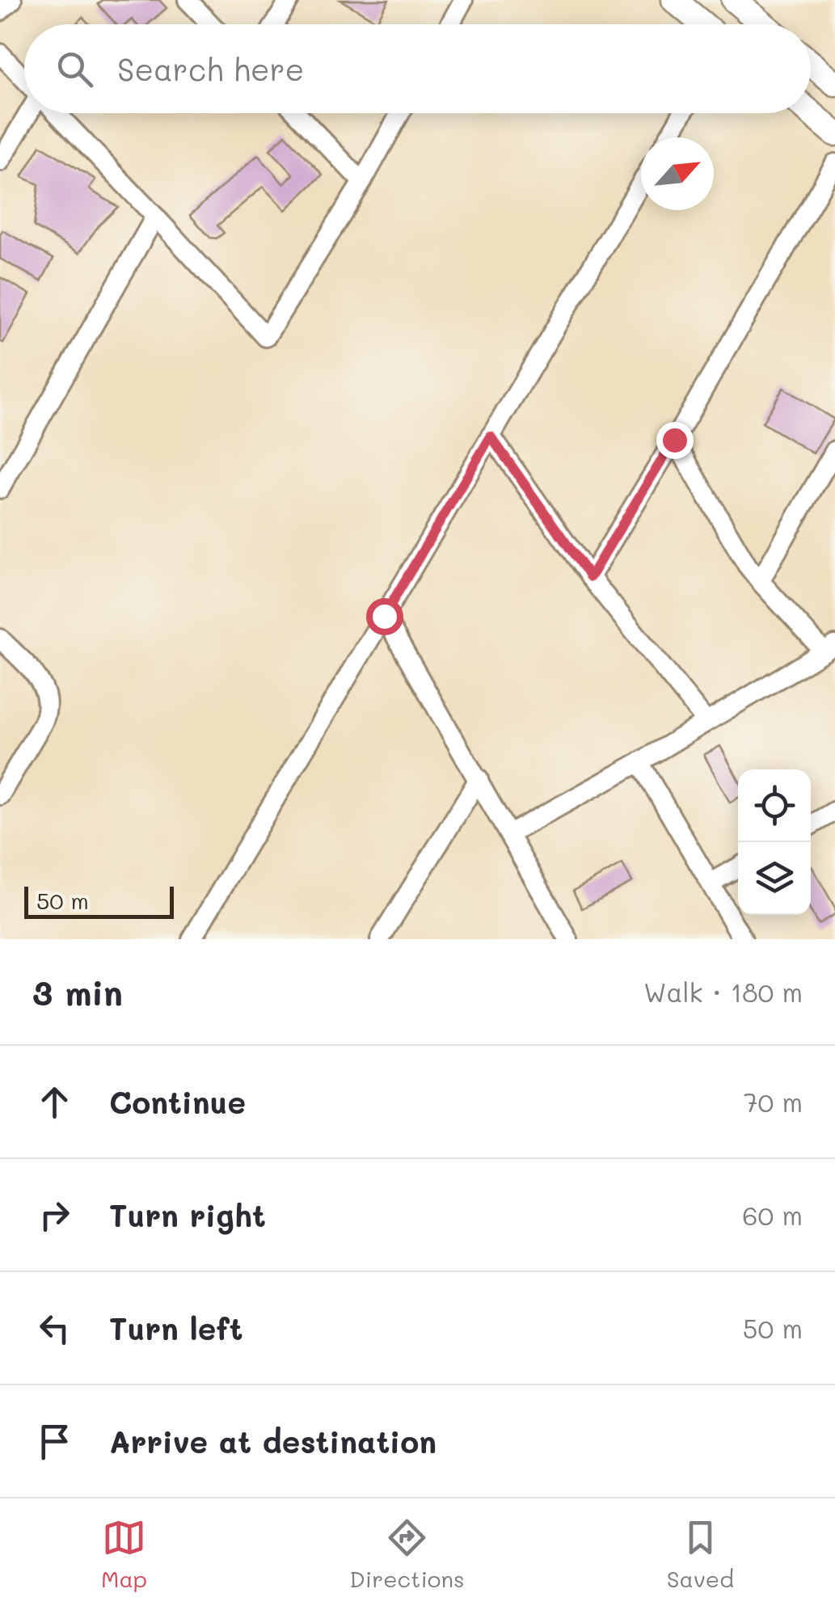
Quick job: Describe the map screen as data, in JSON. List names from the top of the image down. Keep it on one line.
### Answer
{"scale_bar":"50 m","north":"top right","page":{"search":"Search here","scale":"50 m","heading":["3 min","Walk · 180 m"],"list":[["Continue","70 m"],["Turn right","60 m"],["Turn left","50 m"],"Arrive at destination"],"nav":["Map","Directions","Saved"]}}
